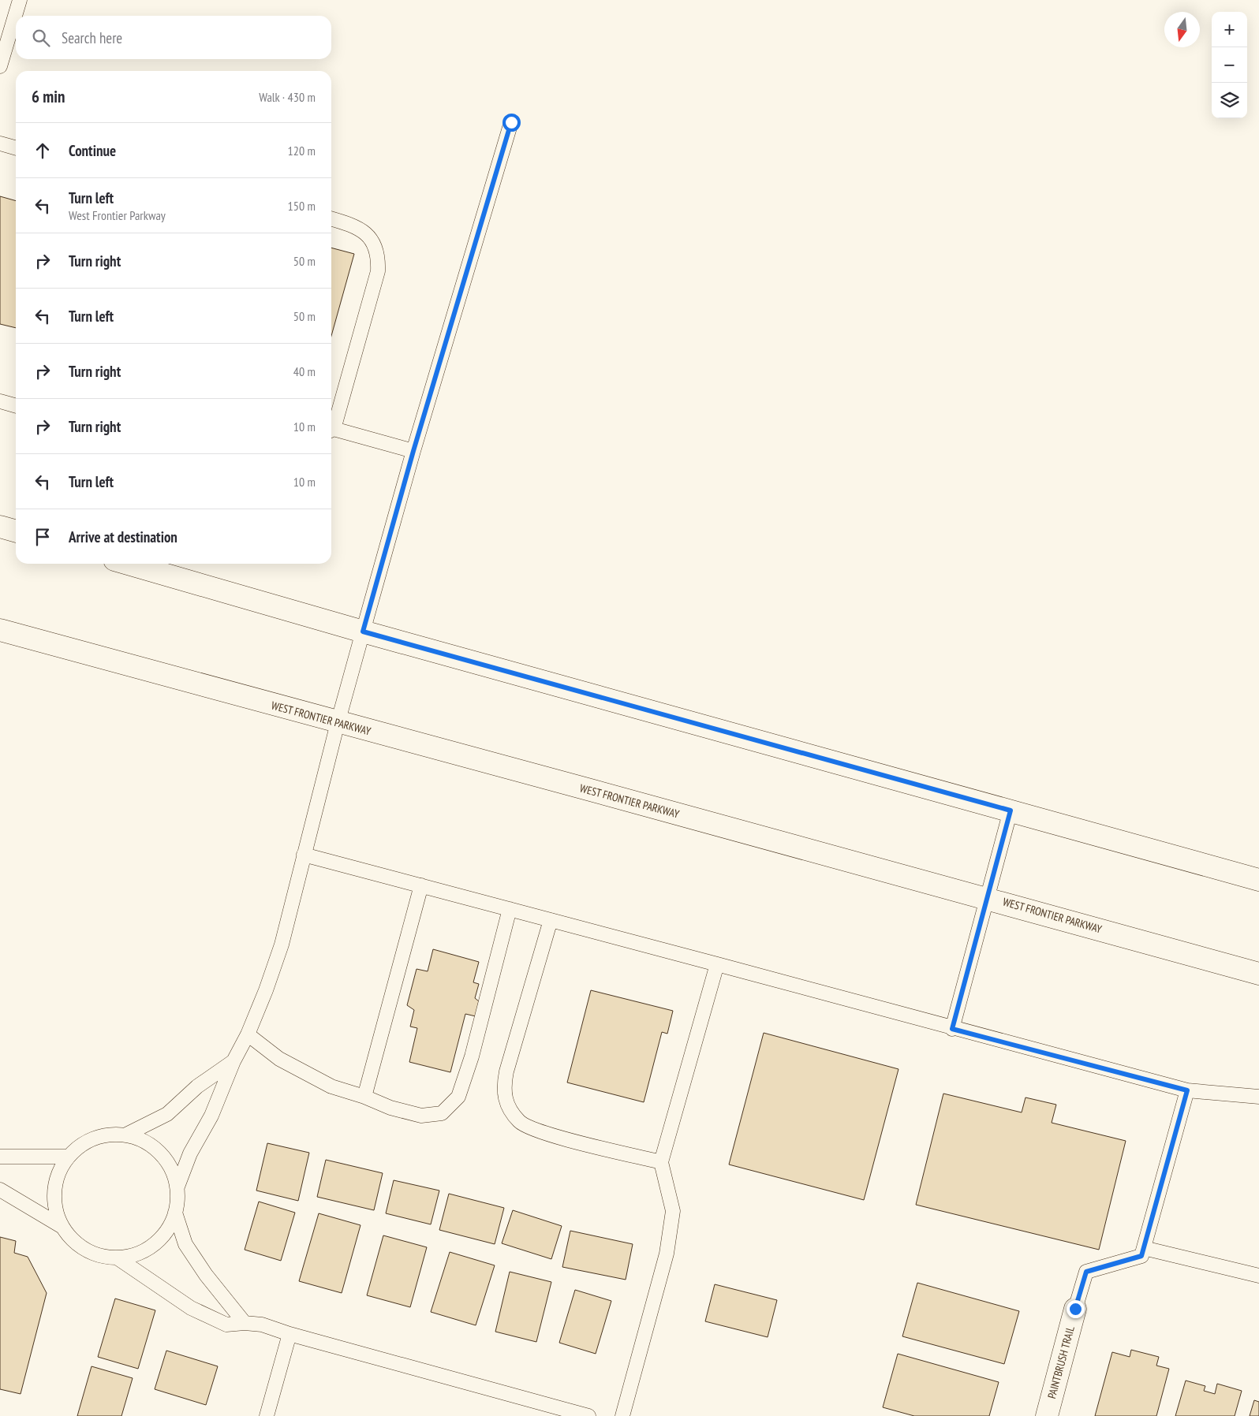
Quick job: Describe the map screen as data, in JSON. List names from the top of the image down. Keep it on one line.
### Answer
{"streets":{"street":["WEST FRONTIER PARKWAY","PAINTBRUSH TRAIL"]},"north":"bottom","page":{"map_buttons":["+","−"],"search":"Search here","heading":["6 min","Walk · 430 m"],"list":[["Continue","120 m"],["Turn left","West Frontier Parkway","150 m"],["Turn right","50 m"],["Turn left","50 m"],["Turn right","40 m"],["Turn right","10 m"],["Turn left","10 m"],"Arrive at destination"]}}
